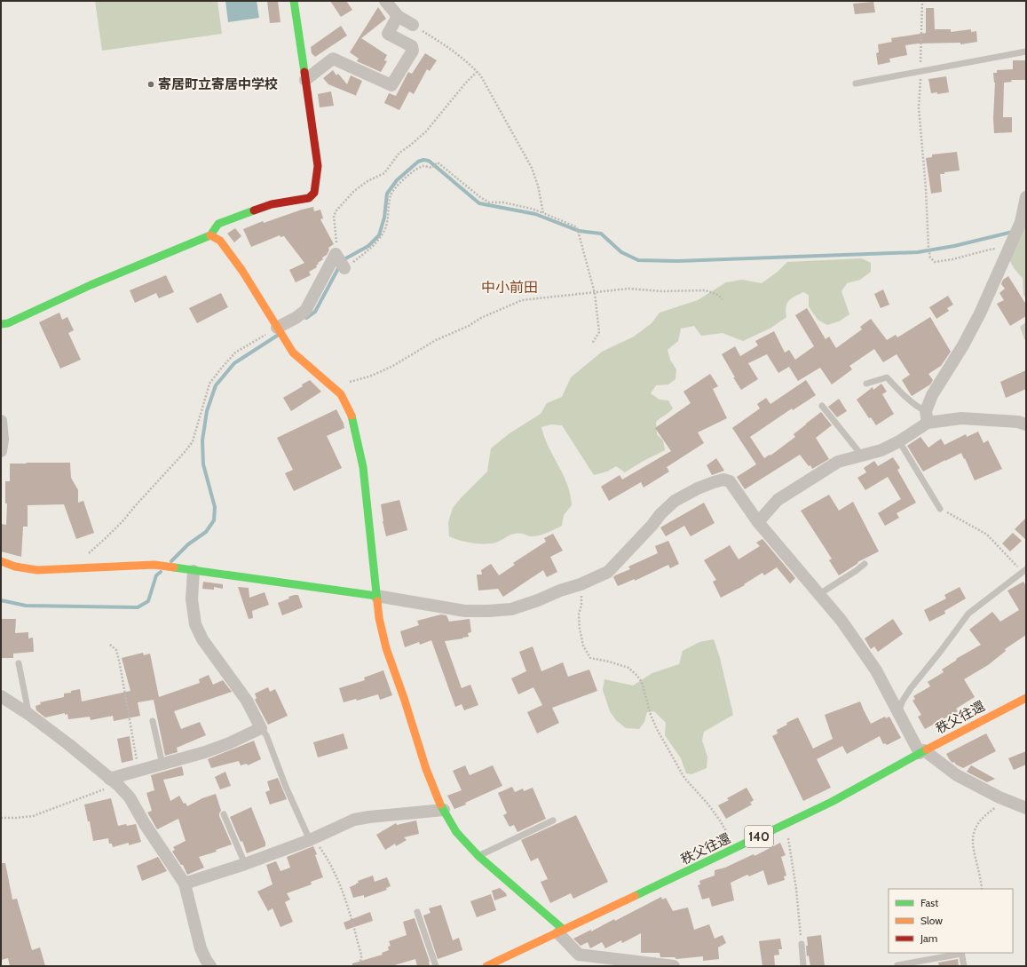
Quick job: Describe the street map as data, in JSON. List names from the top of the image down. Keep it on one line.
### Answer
{"streets":{"main road":["秩父往還","140"]},"districts":["中小前田"],"places":["寄居町立寄居中学校"],"legend":["Fast","Slow","Jam"]}
